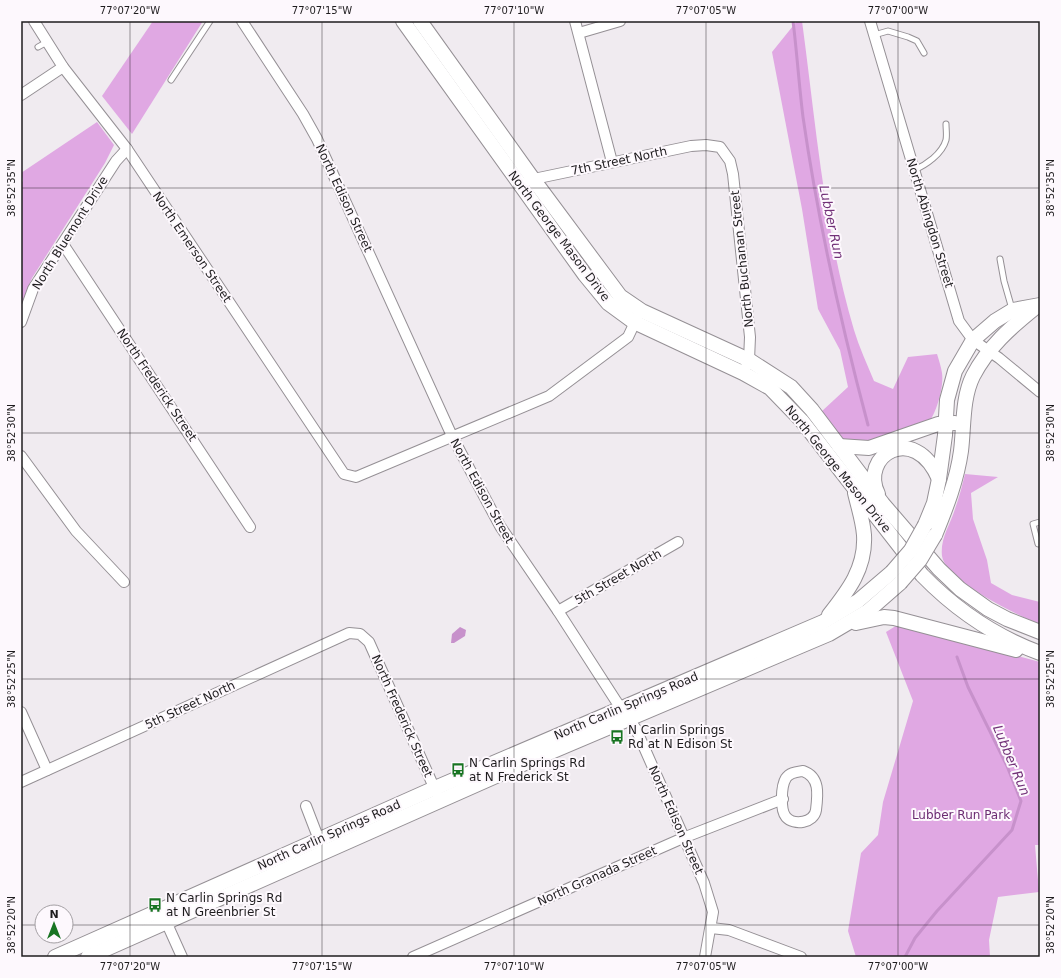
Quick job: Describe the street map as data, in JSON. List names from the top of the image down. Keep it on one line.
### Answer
{"streets":{"main road":["North George Mason Drive","North Carlin Springs Road"],"street":["7th Street North","North Edison Street","North Abingdon Street","North Bluemont Drive","North Emerson Street","North Buchanan Street","North Frederick Street","5th Street North","North Granada Street"]},"crossings":[["7th Street North","North George Mason Drive"],["7th Street North","North Buchanan Street"],["North Edison Street","North Emerson Street"],["North Edison Street","5th Street North"],["North Edison Street","North Carlin Springs Road"],["North Edison Street","North Granada Street"],["North Abingdon Street","North Carlin Springs Road"],["North Bluemont Drive","North Emerson Street"],["North Bluemont Drive","North Frederick Street"],["North George Mason Drive","North Buchanan Street"],["North Frederick Street","5th Street North"],["North Frederick Street","North Carlin Springs Road"]],"water":["Lubber Run"],"parks":["Lubber Run Park"],"places":{"bus stop":["N Carlin Springs Rd at N Edison St","N Carlin Springs Rd at N Frederick St","N Carlin Springs Rd at N Greenbrier St"]},"north":"top","coordinates":["77°07'20\"W","77°07'15\"W","77°07'10\"W","77°07'05\"W","77°07'00\"W","38°52'35\"N","38°52'30\"N","38°52'25\"N","38°52'20\"N"]}
